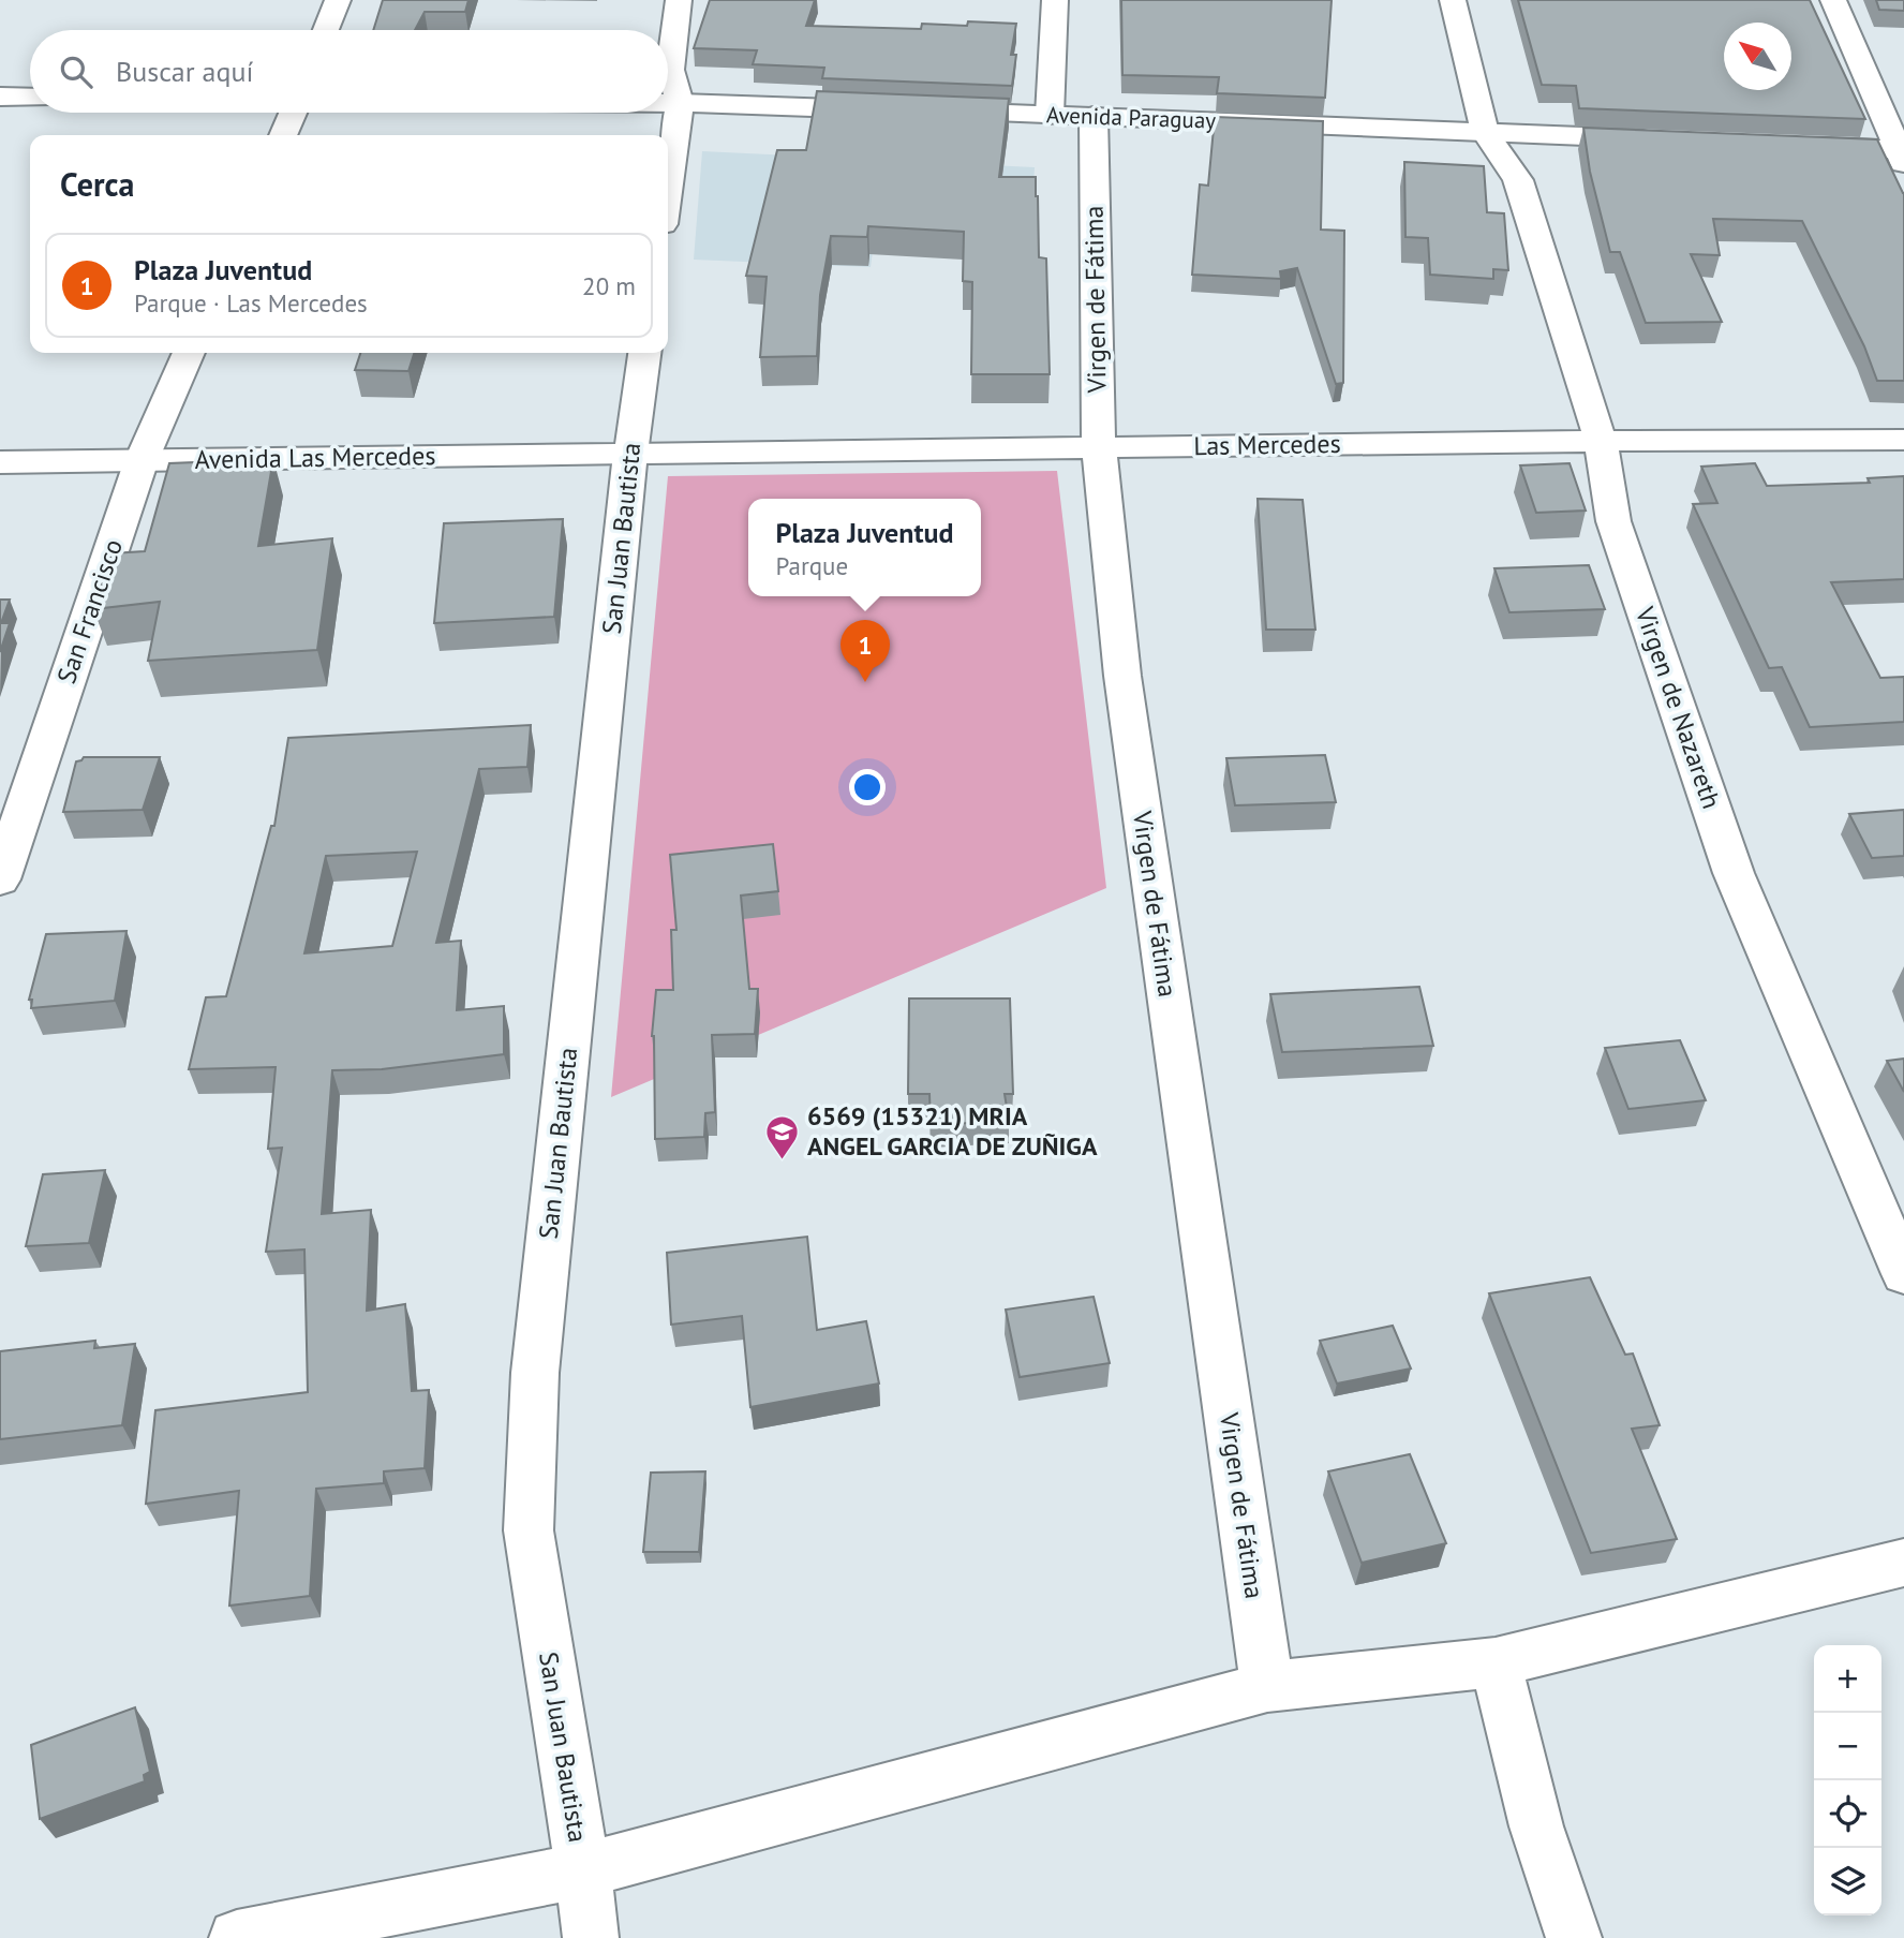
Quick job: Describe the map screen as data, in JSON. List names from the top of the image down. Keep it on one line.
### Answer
{"streets":{"street":["Avenida Paraguay","Virgen de Fátima","Las Mercedes","Avenida Las Mercedes","San Juan Bautista","San Francisco","Virgen de Nazareth"]},"crossings":[["Avenida Paraguay","Virgen de Fátima"],["Avenida Paraguay","Virgen de Nazareth"],["Virgen de Fátima","Las Mercedes"],["Las Mercedes","Avenida Las Mercedes"],["Las Mercedes","San Juan Bautista"],["Las Mercedes","Virgen de Nazareth"],["Avenida Las Mercedes","San Juan Bautista"],["Avenida Las Mercedes","San Francisco"]],"places":{"school or university":["6569 (15321) MRIA ANGEL GARCIA DE ZUÑIGA"]},"north":"top left","page":{"search":"Buscar aquí","heading":"Cerca","list":[{"mark":"1","name":"Plaza Juventud","note":"Parque · Las Mercedes","value":"20 m"}],"popup":["Plaza Juventud","Parque"],"pins":"1","map_buttons":["+","−"]}}
